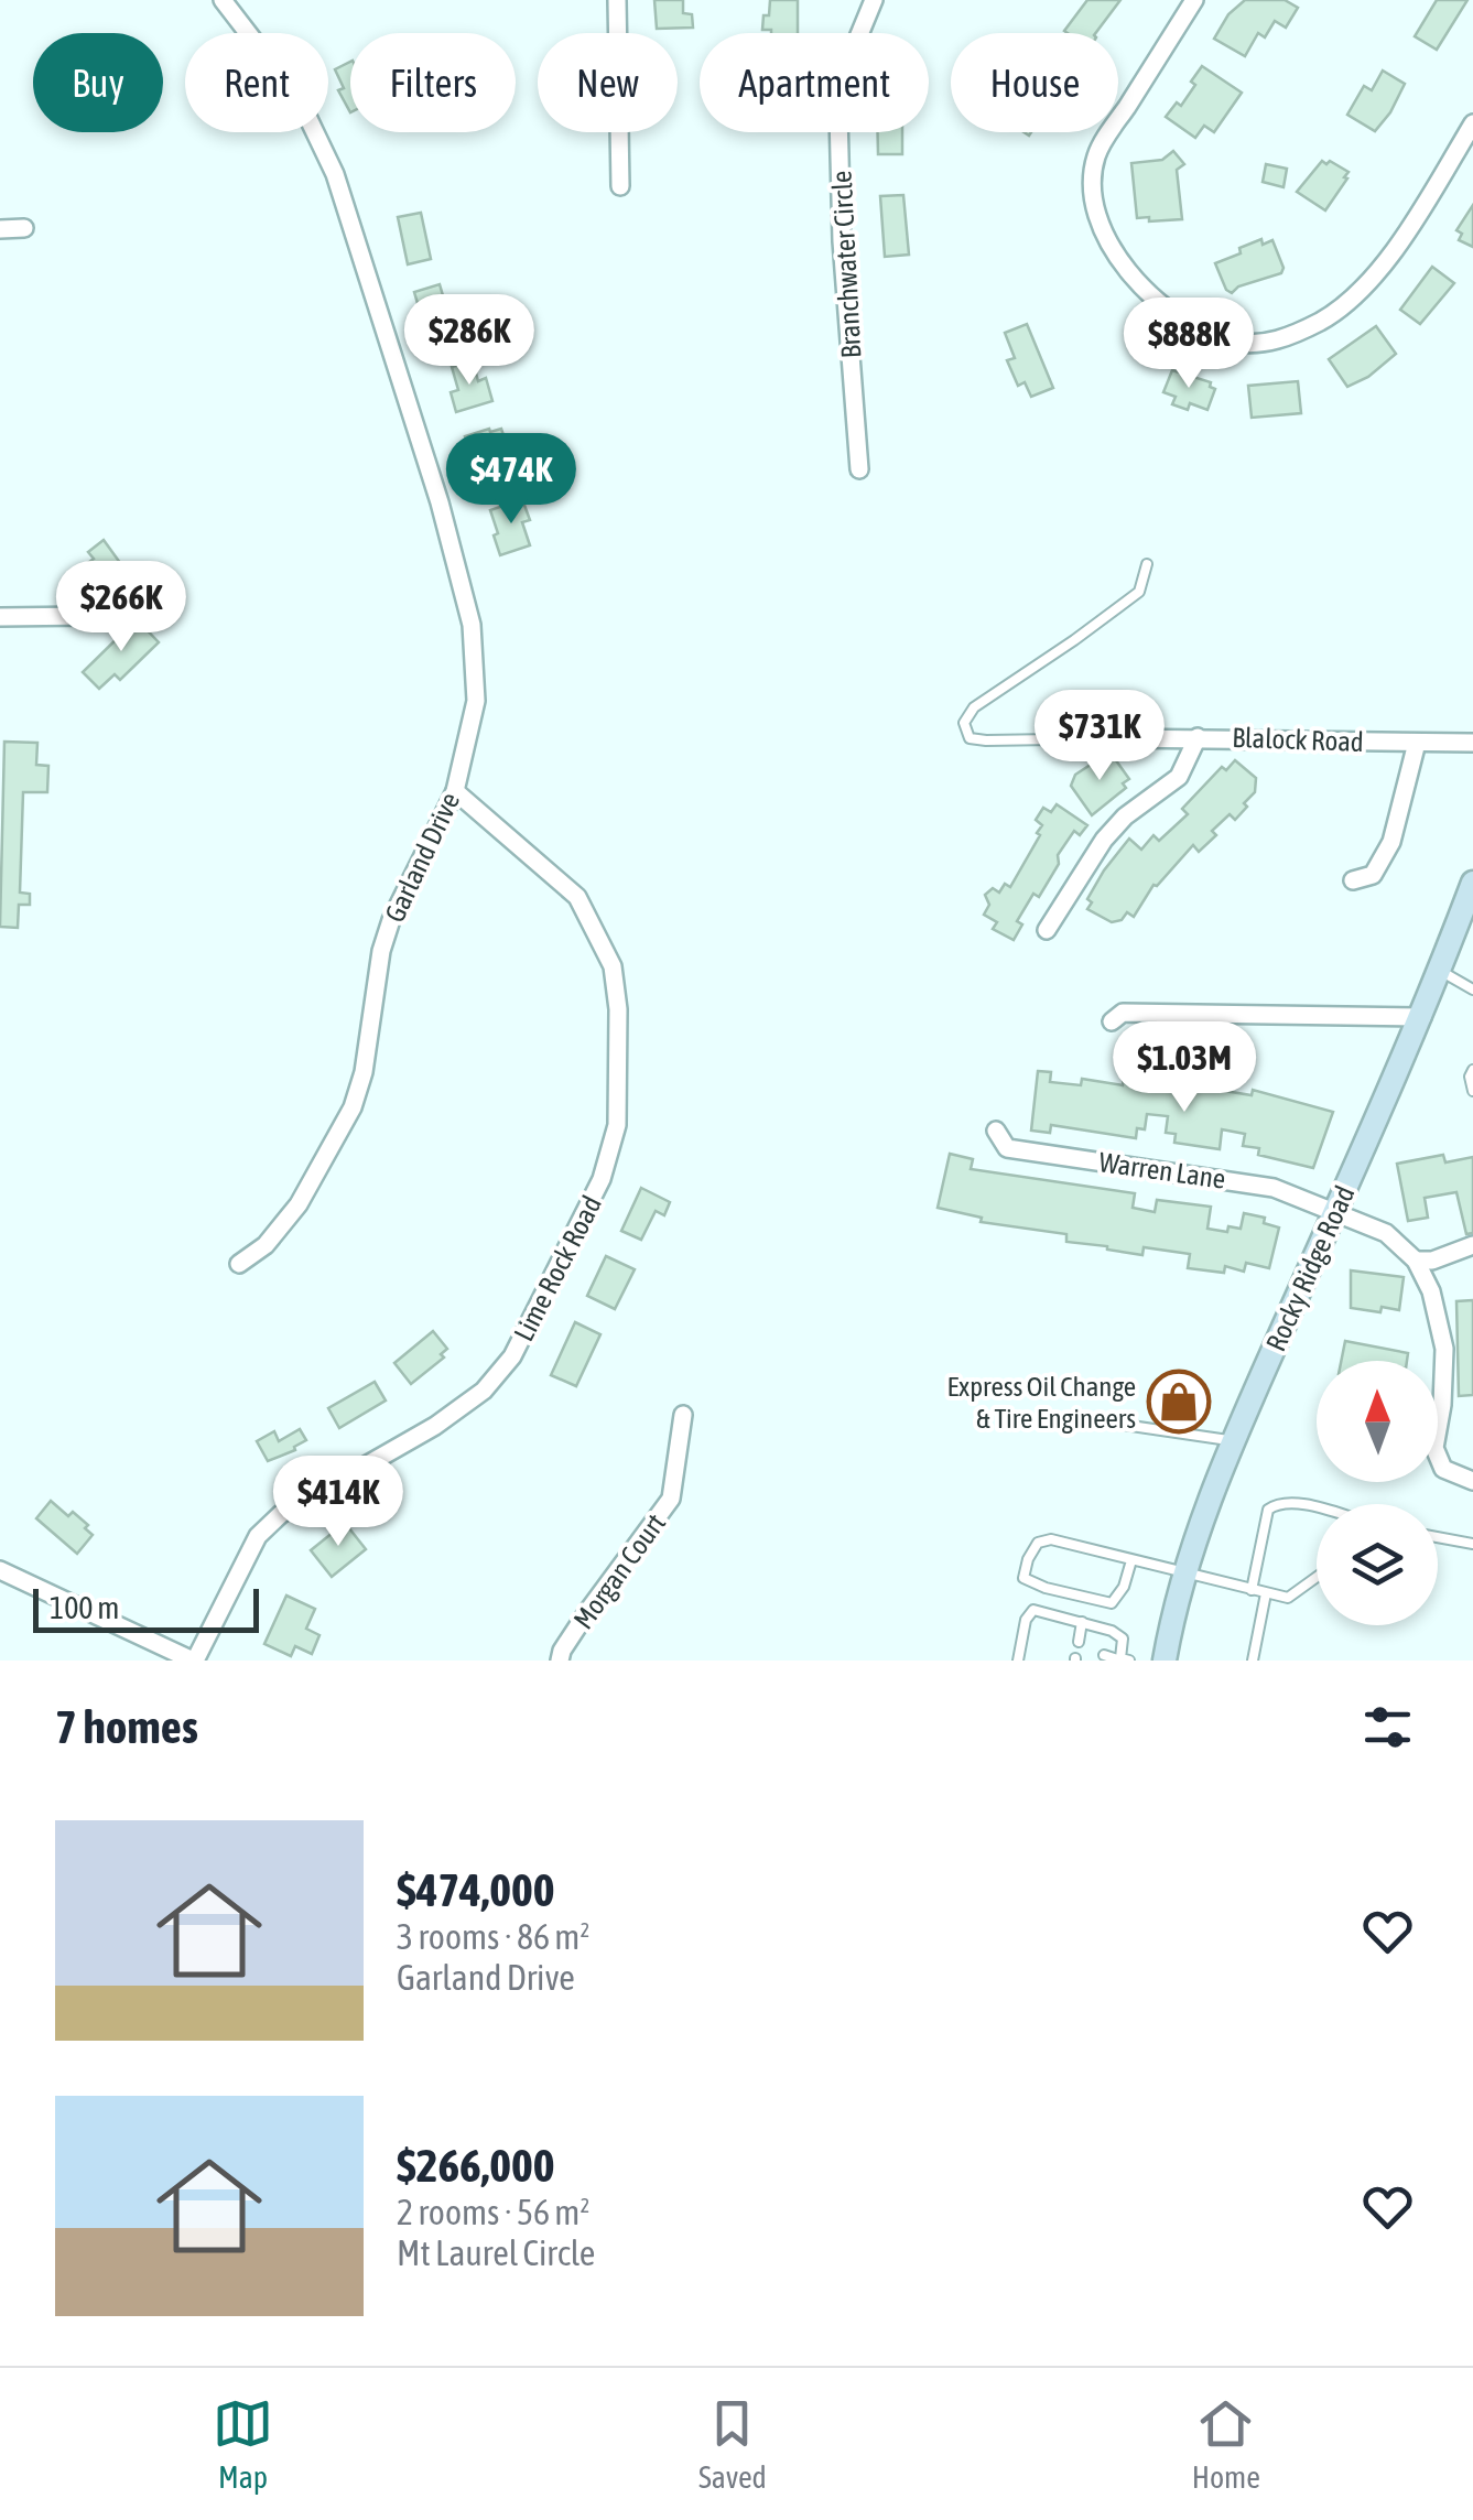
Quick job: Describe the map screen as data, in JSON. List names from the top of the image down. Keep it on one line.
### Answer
{"streets":{"main road":["Rocky Ridge Road"],"street":["Branchwater Circle","Blalock Road","Garland Drive","Warren Lane","Lime Rock Road","Morgan Court"]},"crossings":[["Garland Drive","Lime Rock Road"],["Warren Lane","Rocky Ridge Road"]],"places":{"shop":["Express Oil Change & Tire Engineers"]},"scale_bar":"100 m","north":"top","page":{"chip":["Buy","Rent","Filters","New","Apartment","House"],"price":["$286K","$888K","$474K","$266K","$731K","$1.03M","$414K"],"scale":"100 m","heading":"7 homes","list":[{"name":"$474,000","note":"3 rooms · 86 m² · Garland Drive"},{"name":"$266,000","note":"2 rooms · 56 m² · Mt Laurel Circle"}],"tabs":["Map","Saved","Home"]}}
